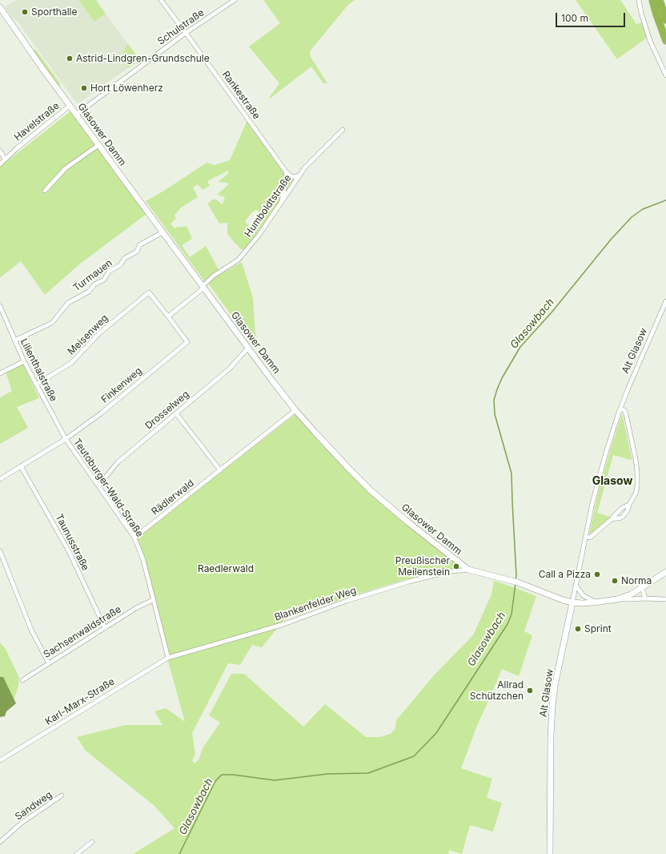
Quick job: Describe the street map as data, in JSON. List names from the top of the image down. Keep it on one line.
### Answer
{"streets":{"street":["Schulstraße","Rankestraße","Havelstraße","Glasower Damm","Humboldtstraße","Turmauen","Meisenweg","Alt Glasow","Lilienthalstraße","Finkenweg","Drosselweg","Teutoburger-Wald-Straße","Rädlerwald","Taunusstraße","Blankenfelder Weg","Sachsenwaldstraße","Karl-Marx-Straße","Sandweg"]},"crossings":[["Schulstraße","Rankestraße"],["Schulstraße","Glasower Damm"],["Havelstraße","Glasower Damm"],["Glasower Damm","Humboldtstraße"],["Glasower Damm","Turmauen"],["Glasower Damm","Alt Glasow"],["Glasower Damm","Drosselweg"],["Glasower Damm","Rädlerwald"],["Glasower Damm","Blankenfelder Weg"],["Humboldtstraße","Meisenweg"],["Humboldtstraße","Finkenweg"],["Turmauen","Lilienthalstraße"],["Meisenweg","Lilienthalstraße"],["Meisenweg","Finkenweg"],["Lilienthalstraße","Finkenweg"],["Lilienthalstraße","Teutoburger-Wald-Straße"],["Finkenweg","Teutoburger-Wald-Straße"],["Finkenweg","Taunusstraße"],["Drosselweg","Teutoburger-Wald-Straße"],["Teutoburger-Wald-Straße","Rädlerwald"],["Teutoburger-Wald-Straße","Blankenfelder Weg"],["Teutoburger-Wald-Straße","Sachsenwaldstraße"],["Teutoburger-Wald-Straße","Karl-Marx-Straße"],["Taunusstraße","Sachsenwaldstraße"],["Blankenfelder Weg","Karl-Marx-Straße"]],"districts":["Glasow"],"water":["Glasowbach"],"parks":["Raedlerwald"],"places":["Sporthalle","Astrid-Lindgren-Grundschule","Hort Löwenherz","Preußischer Meilenstein","Call a Pizza","Norma","Sprint","Allrad Schützchen"],"scale_bar":"100 m"}
